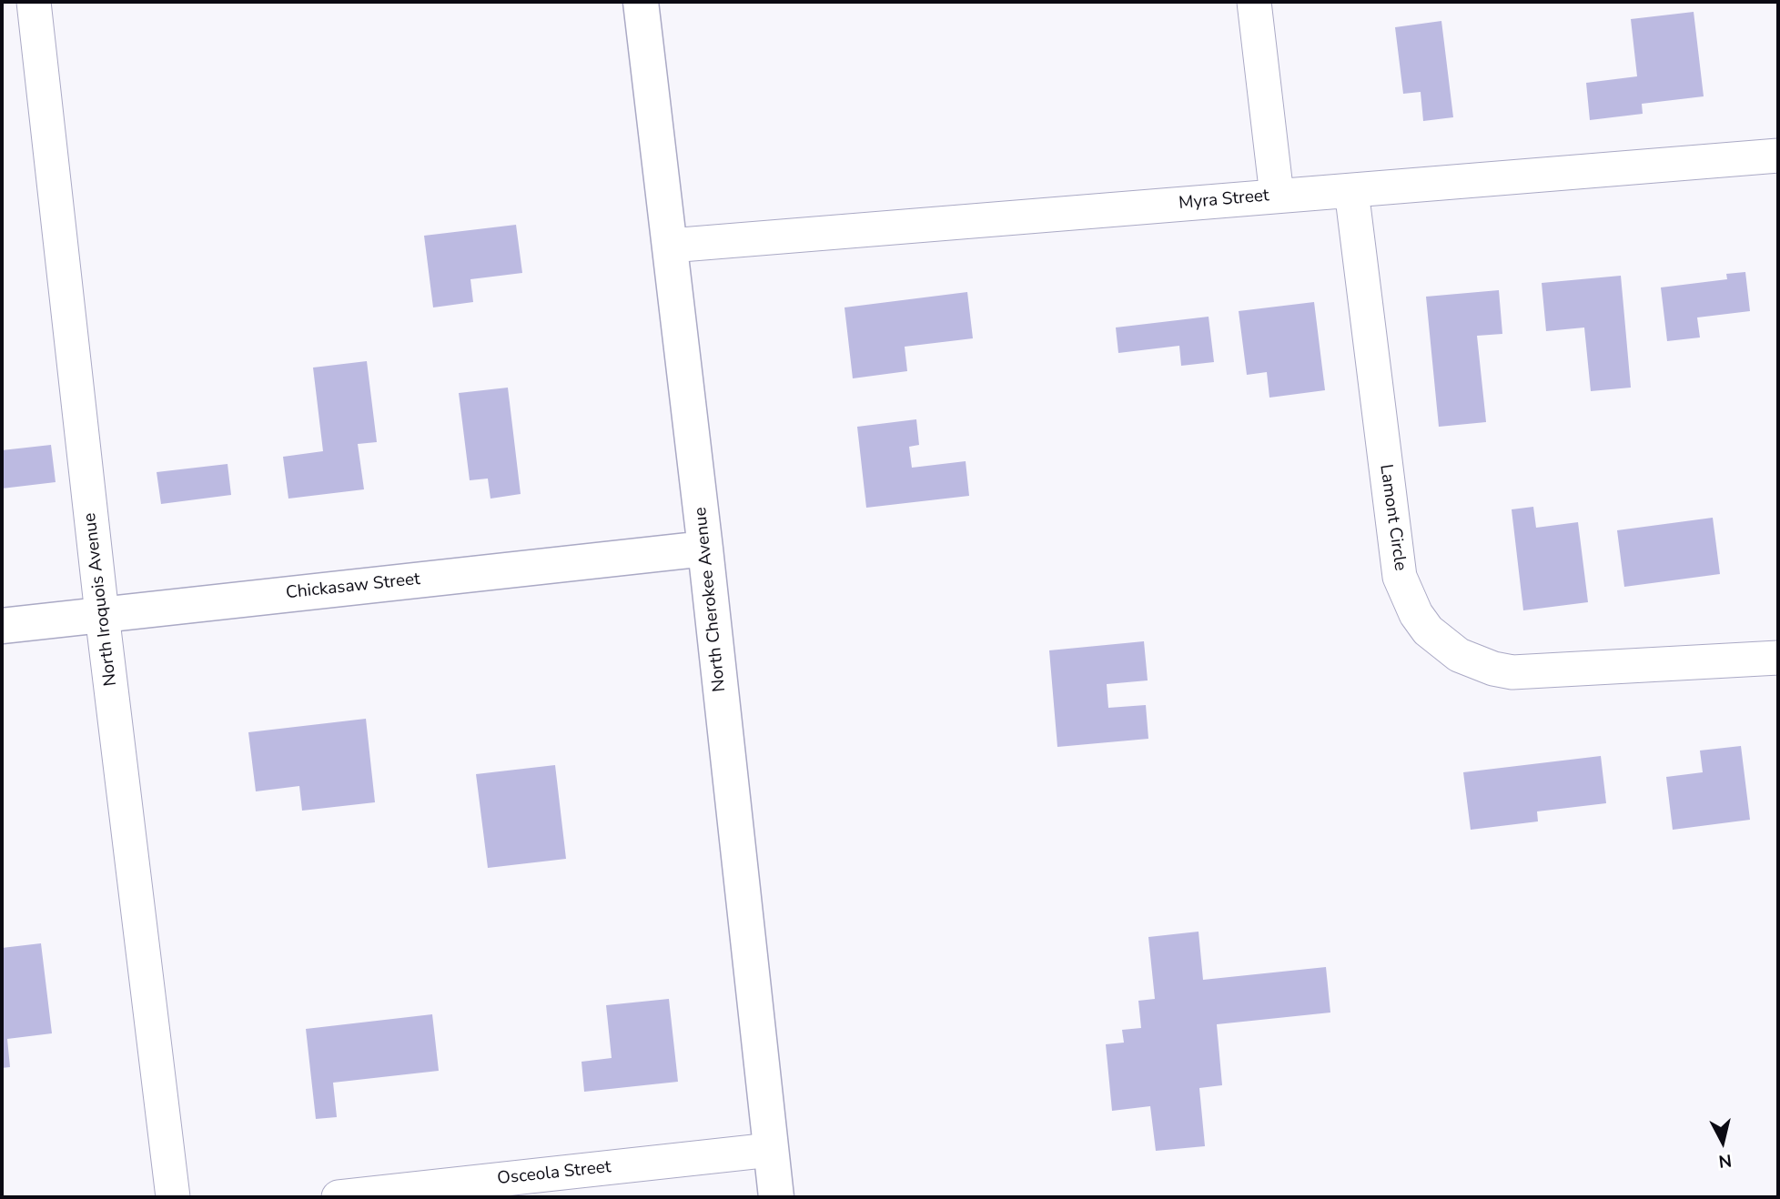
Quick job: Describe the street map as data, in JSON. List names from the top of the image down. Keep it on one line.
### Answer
{"streets":{"street":["Myra Street","Lamont Circle","Chickasaw Street","North Iroquois Avenue","North Cherokee Avenue","Osceola Street"]},"crossings":[["Myra Street","Lamont Circle"],["Myra Street","North Cherokee Avenue"],["Chickasaw Street","North Iroquois Avenue"],["Chickasaw Street","North Cherokee Avenue"],["North Cherokee Avenue","Osceola Street"]],"north":"bottom"}
